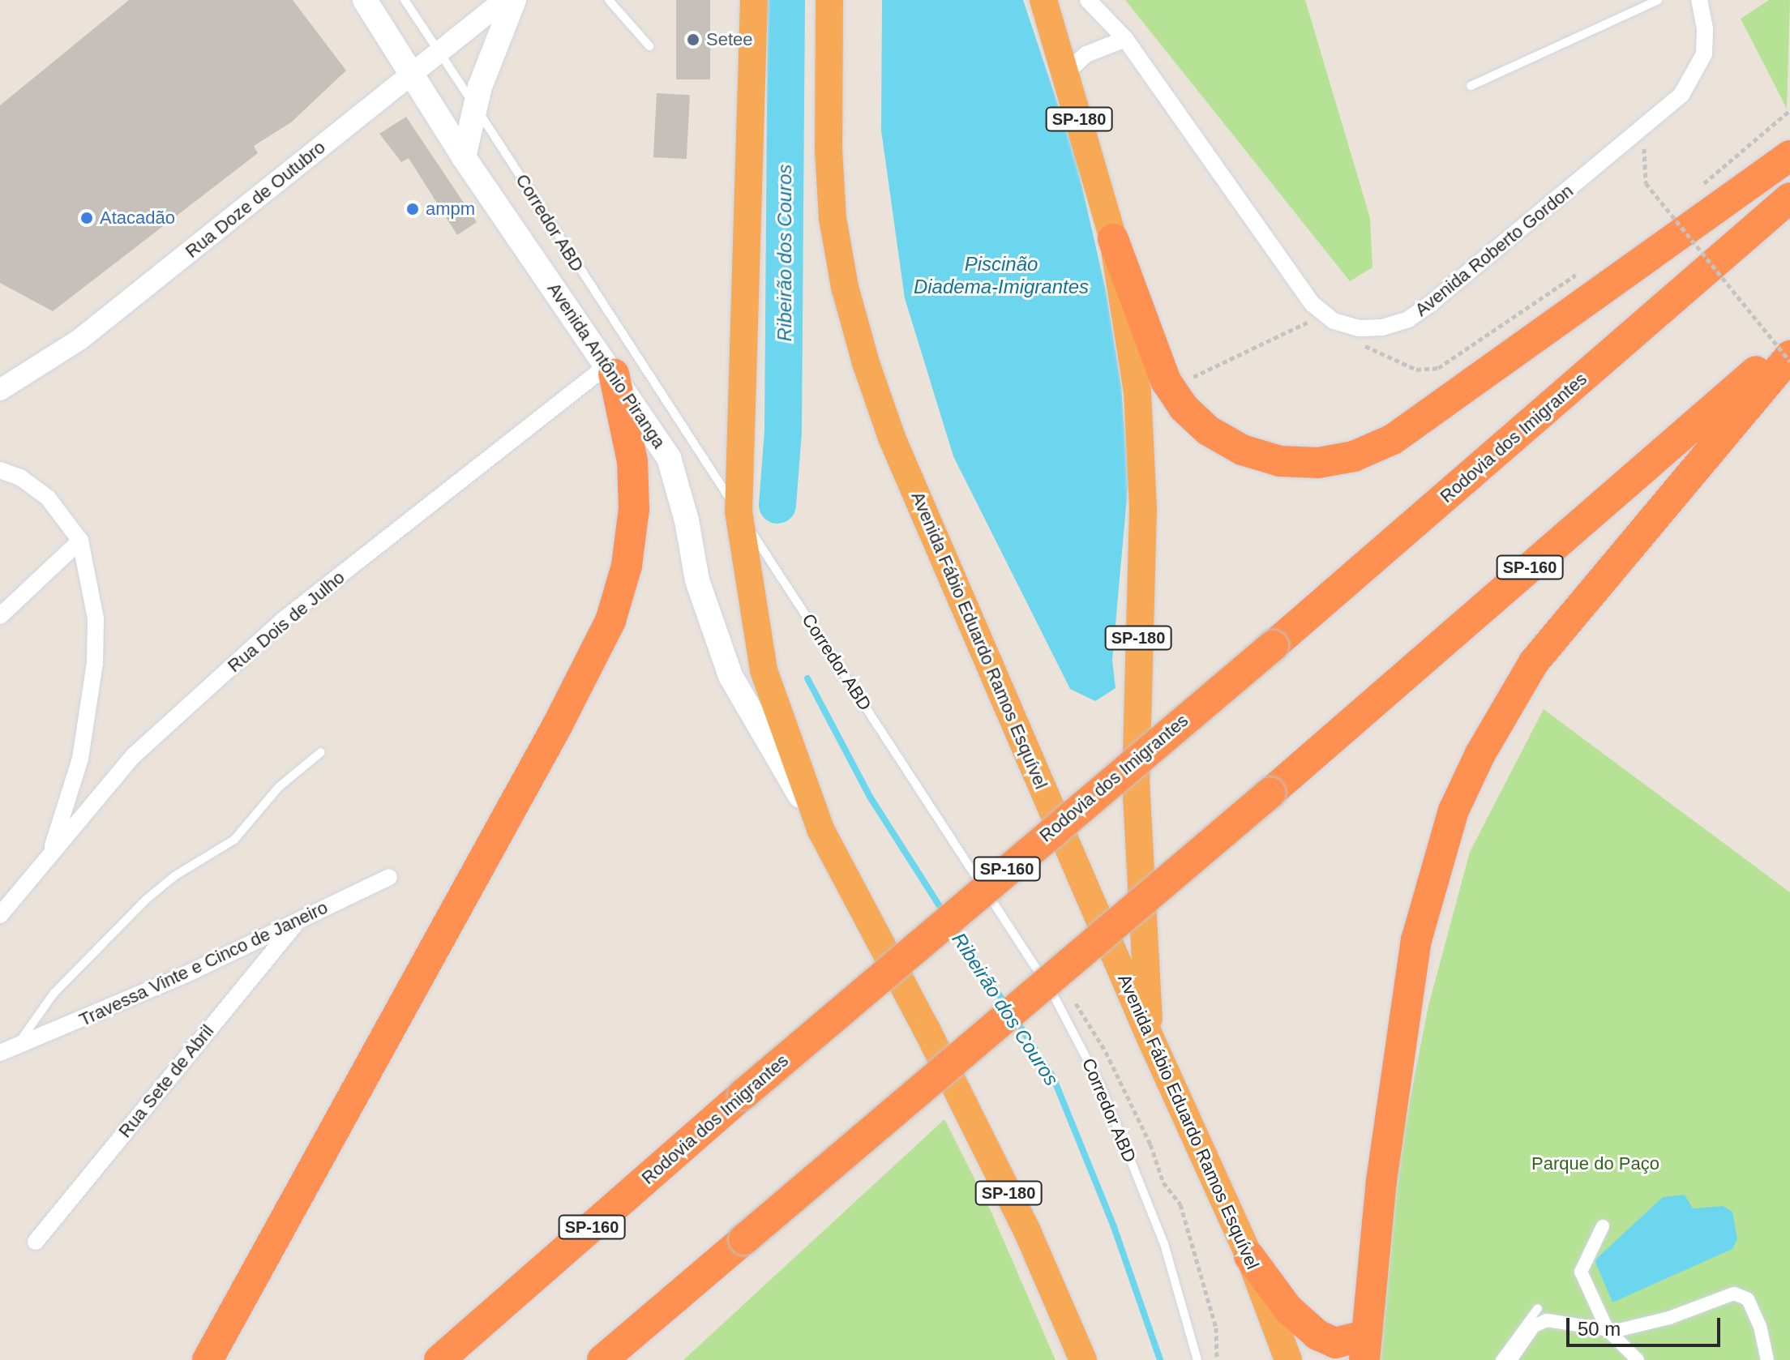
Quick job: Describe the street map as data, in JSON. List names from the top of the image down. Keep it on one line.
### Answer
{"streets":{"highway":["SP-180","Rodovia dos Imigrantes","SP-160","Avenida Fábio Eduardo Ramos Esquível"],"main road":["Avenida Antônio Piranga"],"street":["Rua Doze de Outubro","Avenida Roberto Gordon","Rua Dois de Julho","Travessa Vinte e Cinco de Janeiro","Rua Sete de Abril"],"lane":["Corredor ABD"]},"crossings":[["SP-180","Avenida Antônio Piranga"],["SP-180","Avenida Fábio Eduardo Ramos Esquível"],["Rua Doze de Outubro","Corredor ABD"],["Rua Doze de Outubro","Avenida Antônio Piranga"],["Avenida Antônio Piranga","Rua Dois de Julho"],["Travessa Vinte e Cinco de Janeiro","Rua Sete de Abril"]],"water":["Ribeirão dos Couros","Piscinão Diadema-Imigrantes"],"parks":["Parque do Paço"],"places":["Setee","ampm","Atacadão"],"scale_bar":"50 m"}
